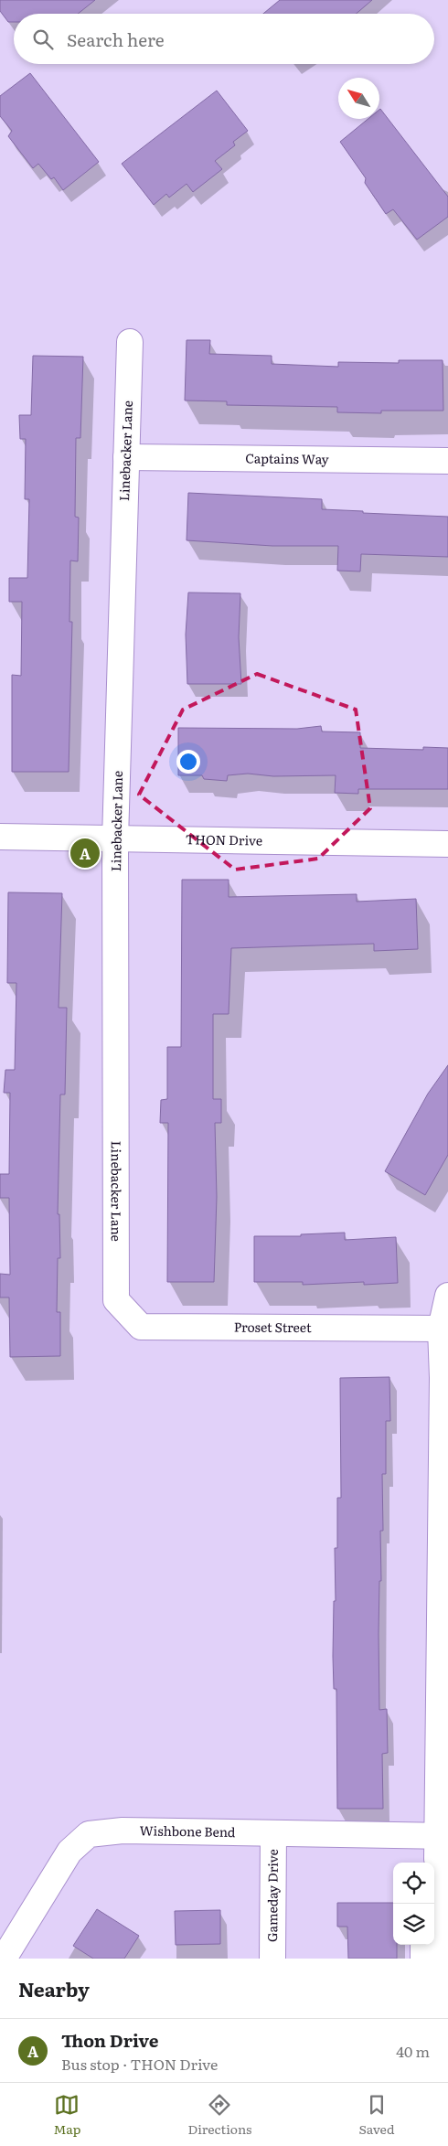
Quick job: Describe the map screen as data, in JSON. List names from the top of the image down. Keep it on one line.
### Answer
{"streets":{"street":["Linebacker Lane","Captains Way","THON Drive","Proset Street","Wishbone Bend","Gameday Drive"]},"crossings":[["Linebacker Lane","Captains Way"],["Linebacker Lane","THON Drive"],["Linebacker Lane","Proset Street"],["Wishbone Bend","Gameday Drive"]],"north":"top left","page":{"search":"Search here","pins":"A","heading":"Nearby","list":[{"mark":"A","name":"Thon Drive","note":"Bus stop · THON Drive","value":"40 m"}],"nav":["Map","Directions","Saved"]}}
